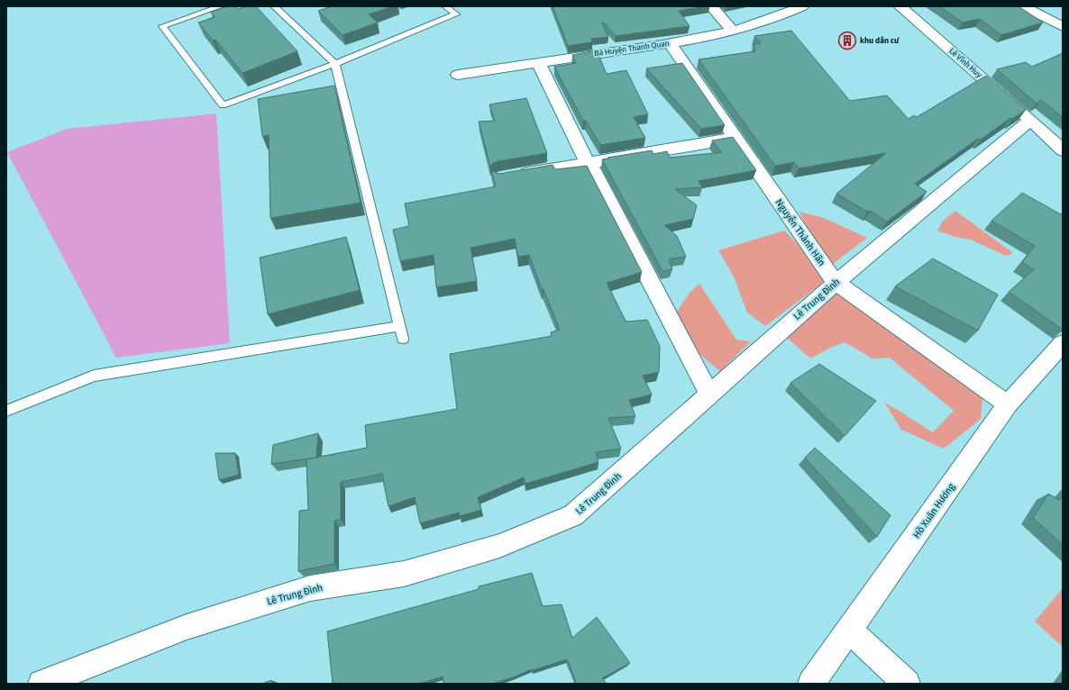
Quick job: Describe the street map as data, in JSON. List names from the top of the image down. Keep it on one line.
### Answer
{"streets":{"street":["Bà Huyện Thanh Quan","Lê Vĩnh Huy","Nguyễn Thành Hãn","Lê Trung Đình","Hồ Xuân Hương"]},"crossings":[["Bà Huyện Thanh Quan","Nguyễn Thành Hãn"],["Lê Vĩnh Huy","Lê Trung Đình"],["Nguyễn Thành Hãn","Lê Trung Đình"],["Nguyễn Thành Hãn","Hồ Xuân Hương"]],"places":{"building":["khu dân cư"]}}
